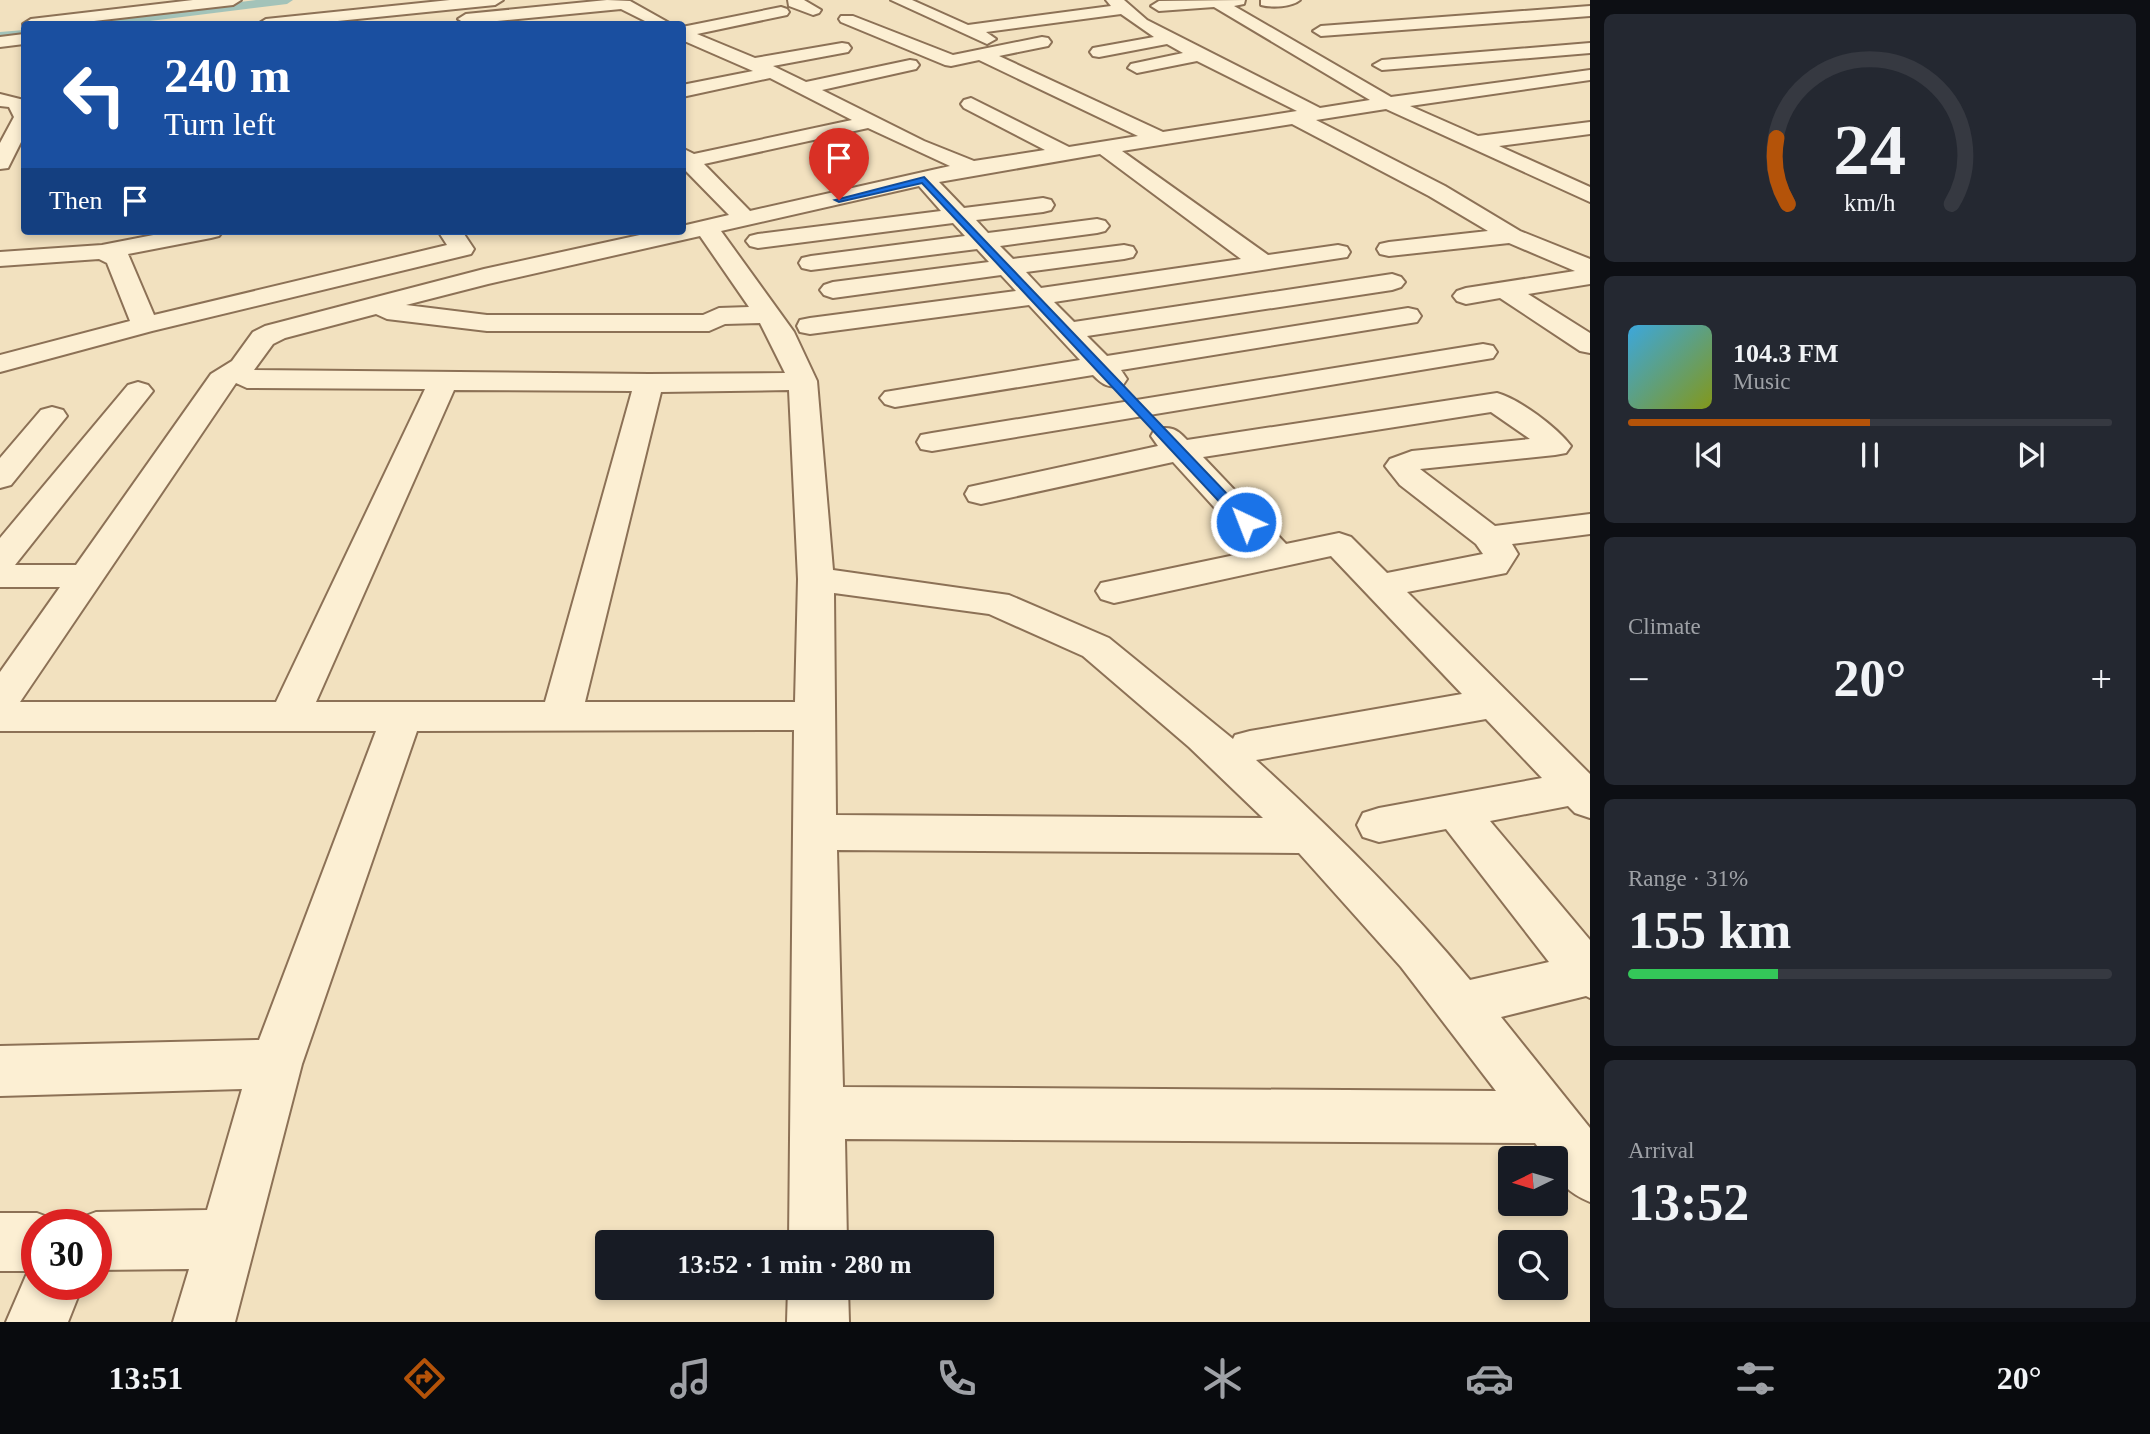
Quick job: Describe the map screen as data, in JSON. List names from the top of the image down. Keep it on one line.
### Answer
{"north":"left","page":{"turn":["240 m","Turn left"],"then":"Then","song":["104.3 FM","Music"],"tile":["Climate",["Range · 31%","155 km"],["Arrival","13:52"]],"heat":["−","20°","+"],"limit":"30","trip":"13:52 · 1 min · 280 m","tabs":["13:51","20°"],"gauge":["24","km/h"]}}
